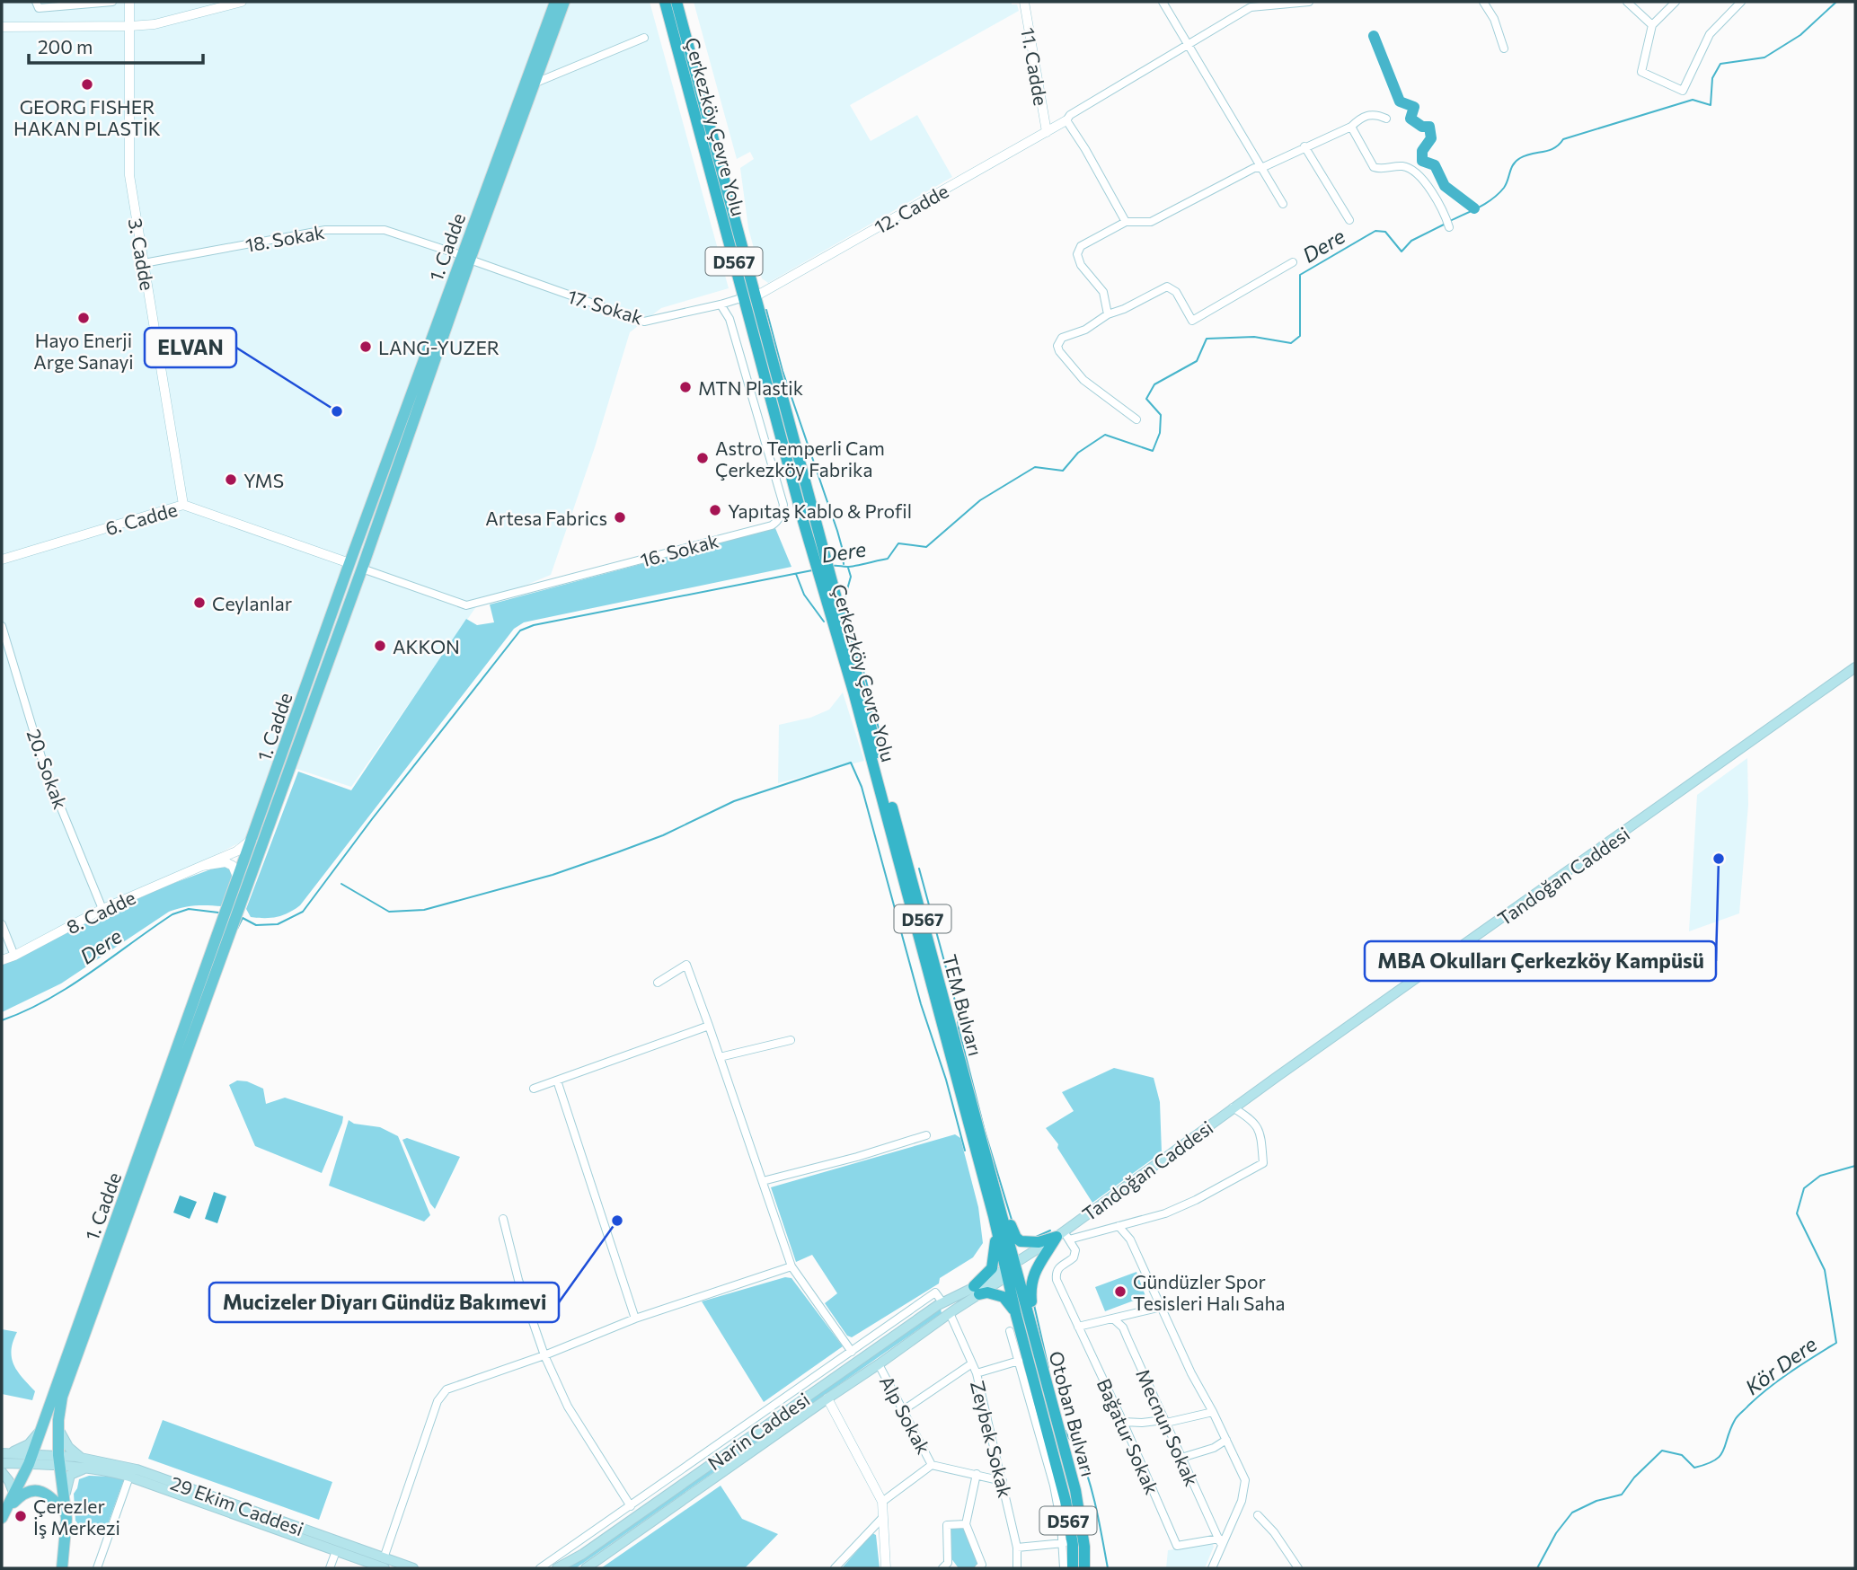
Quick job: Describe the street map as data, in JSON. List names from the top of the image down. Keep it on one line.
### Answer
{"streets":{"highway":["Çerkezköy Çevre Yolu","D567","TEM Bulvarı","Otoban Bulvarı"],"main road":["1. Cadde","Tandoğan Caddesi","Narin Caddesi","29 Ekim Caddesi"],"street":["11. Cadde","12. Cadde","18. Sokak","3. Cadde","17. Sokak","6. Cadde","16. Sokak","20. Sokak","8. Cadde","Alp Sokak","Mecnun Sokak","Bağatur Sokak","Zeybek Sokak"]},"crossings":[["11. Cadde","12. Cadde"],["Çerkezköy Çevre Yolu","12. Cadde"],["Çerkezköy Çevre Yolu","D567"],["Çerkezköy Çevre Yolu","17. Sokak"],["Çerkezköy Çevre Yolu","TEM Bulvarı"],["12. Cadde","D567"],["12. Cadde","17. Sokak"],["18. Sokak","1. Cadde"],["18. Sokak","3. Cadde"],["18. Sokak","17. Sokak"],["1. Cadde","17. Sokak"],["1. Cadde","6. Cadde"],["1. Cadde","16. Sokak"],["1. Cadde","8. Cadde"],["1. Cadde","29 Ekim Caddesi"],["3. Cadde","6. Cadde"],["D567","17. Sokak"],["17. Sokak","16. Sokak"],["20. Sokak","8. Cadde"],["Tandoğan Caddesi","TEM Bulvarı"],["Tandoğan Caddesi","Otoban Bulvarı"],["Tandoğan Caddesi","Narin Caddesi"],["Tandoğan Caddesi","Bağatur Sokak"],["TEM Bulvarı","Otoban Bulvarı"],["Alp Sokak","Narin Caddesi"],["Mecnun Sokak","Bağatur Sokak"],["Narin Caddesi","Zeybek Sokak"]],"water":["Dere","Kör Dere"],"places":["GEORG FISHER HAKAN PLASTİK","Hayo Enerji Arge Sanayi","LANG-YUZER","MTN Plastik","ELVAN","Astro Temperli Cam Çerkezköy Fabrika","YMS","Yapıtaş Kablo & Profil","Artesa Fabrics","Ceylanlar","AKKON","MBA Okulları Çerkezköy Kampüsü","Mucizeler Diyarı Gündüz Bakımevi","Gündüzler Spor Tesisleri Halı Saha","Çerezler İş Merkezi"],"scale_bar":"200 m"}
